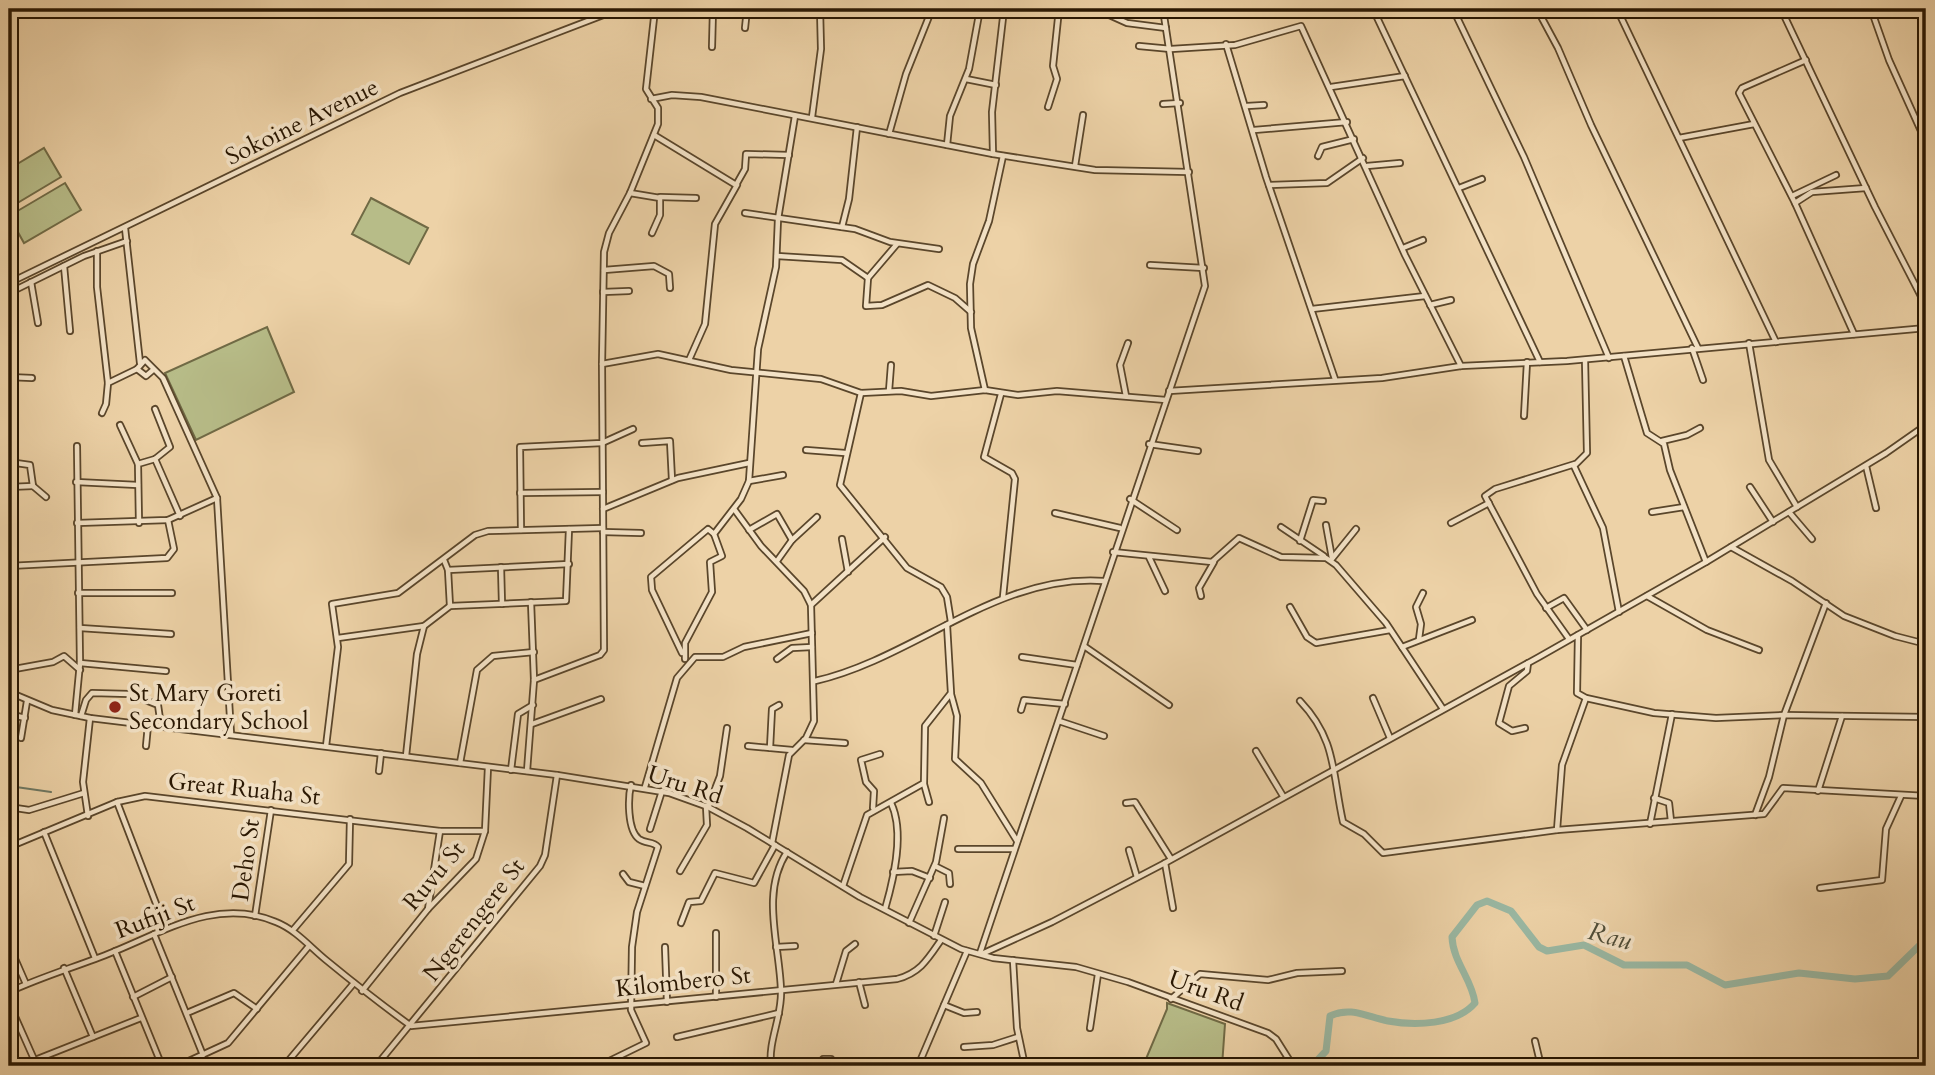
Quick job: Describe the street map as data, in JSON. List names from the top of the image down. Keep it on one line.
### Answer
{"streets":{"street":["Sokoine Avenue","Uru Rd","Great Ruaha St","Deho St","Ruvu St","Rufiji St","Ngerengere St","Kilombero St"]},"crossings":[["Uru Rd","Ruvu St"],["Uru Rd","Ngerengere St"],["Uru Rd","Kilombero St"],["Great Ruaha St","Deho St"],["Great Ruaha St","Ruvu St"],["Deho St","Rufiji St"],["Ruvu St","Rufiji St"],["Rufiji St","Ngerengere St"],["Rufiji St","Kilombero St"],["Ngerengere St","Kilombero St"]],"water":["Rau"],"places":["St Mary Goreti Secondary School"]}
